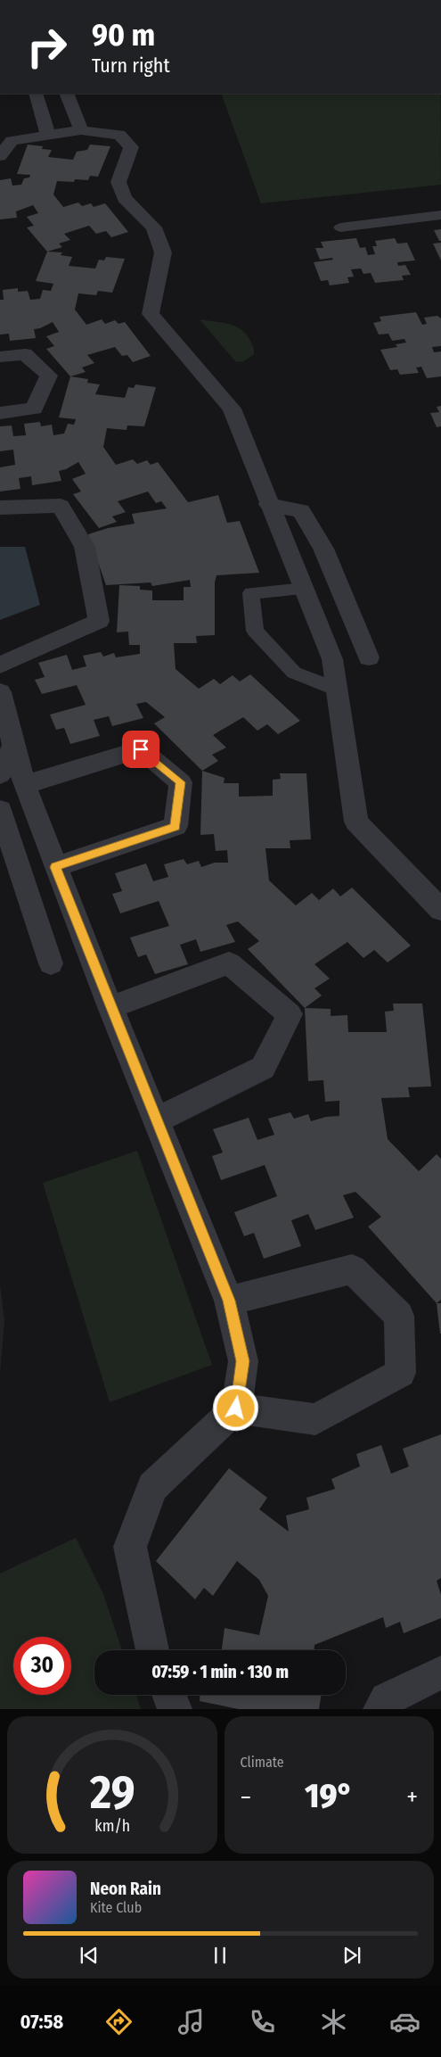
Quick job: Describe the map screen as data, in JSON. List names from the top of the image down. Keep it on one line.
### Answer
{"page":{"turn":["90 m","Turn right"],"limit":"30","trip":"07:59 · 1 min · 130 m","tile":"Climate","heat":["−","19°","+"],"song":["Neon Rain","Kite Club"],"tabs":"07:58","gauge":["29","km/h"]}}
